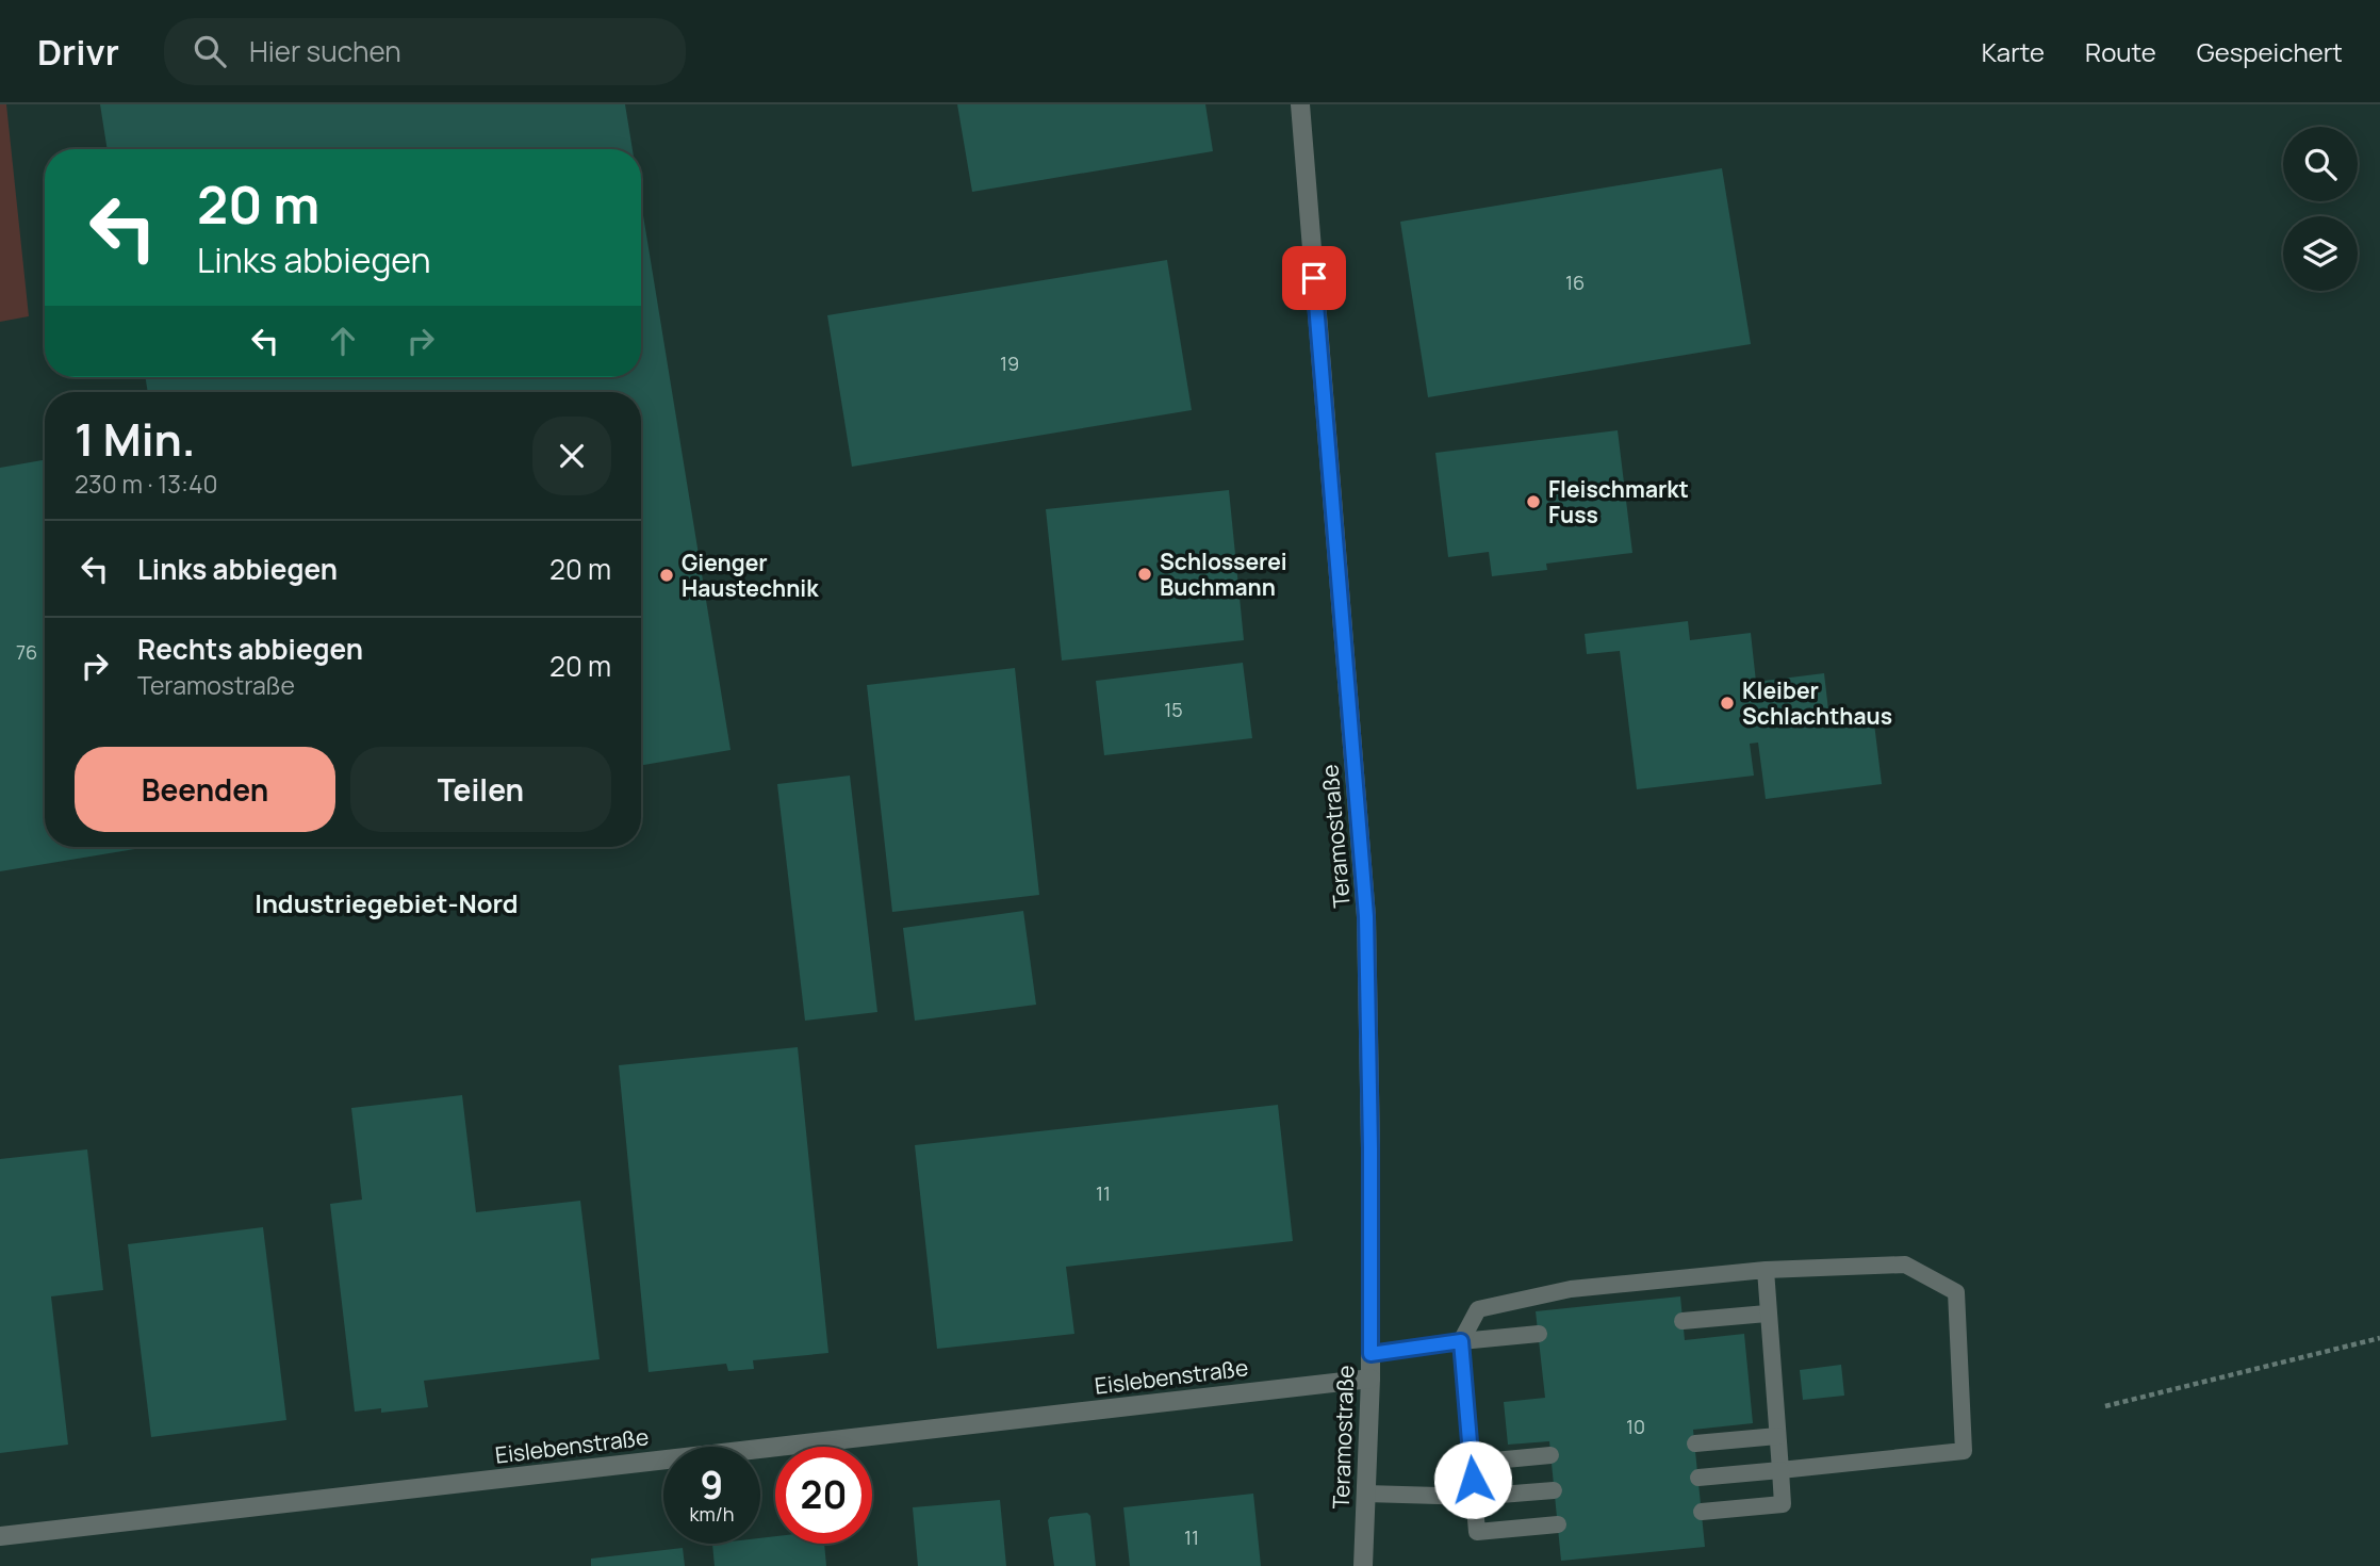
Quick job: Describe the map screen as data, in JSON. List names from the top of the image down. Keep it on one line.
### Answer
{"streets":{"street":["Teramostraße","Eislebenstraße"]},"crossings":[["Teramostraße","Eislebenstraße"]],"districts":["Industriegebiet-Nord"],"places":["Fleischmarkt Fuss","Schlosserei Buchmann","Gienger Haustechnik","Kleiber Schlachthaus"],"house_numbers":["16","19","76","15","11","10","11"],"page":{"header":"Drivr","search":"Hier suchen","nav":["Karte","Route","Gespeichert"],"turn":["20 m","Links abbiegen"],"heading":["1 Min.","230 m · 13:40"],"list":[{"name":"Links abbiegen","value":"20 m"},{"name":"Rechts abbiegen","note":"Teramostraße","value":"20 m"}],"buttons":["Beenden","Teilen"],"speed":"9 km/h","limit":"20"}}
